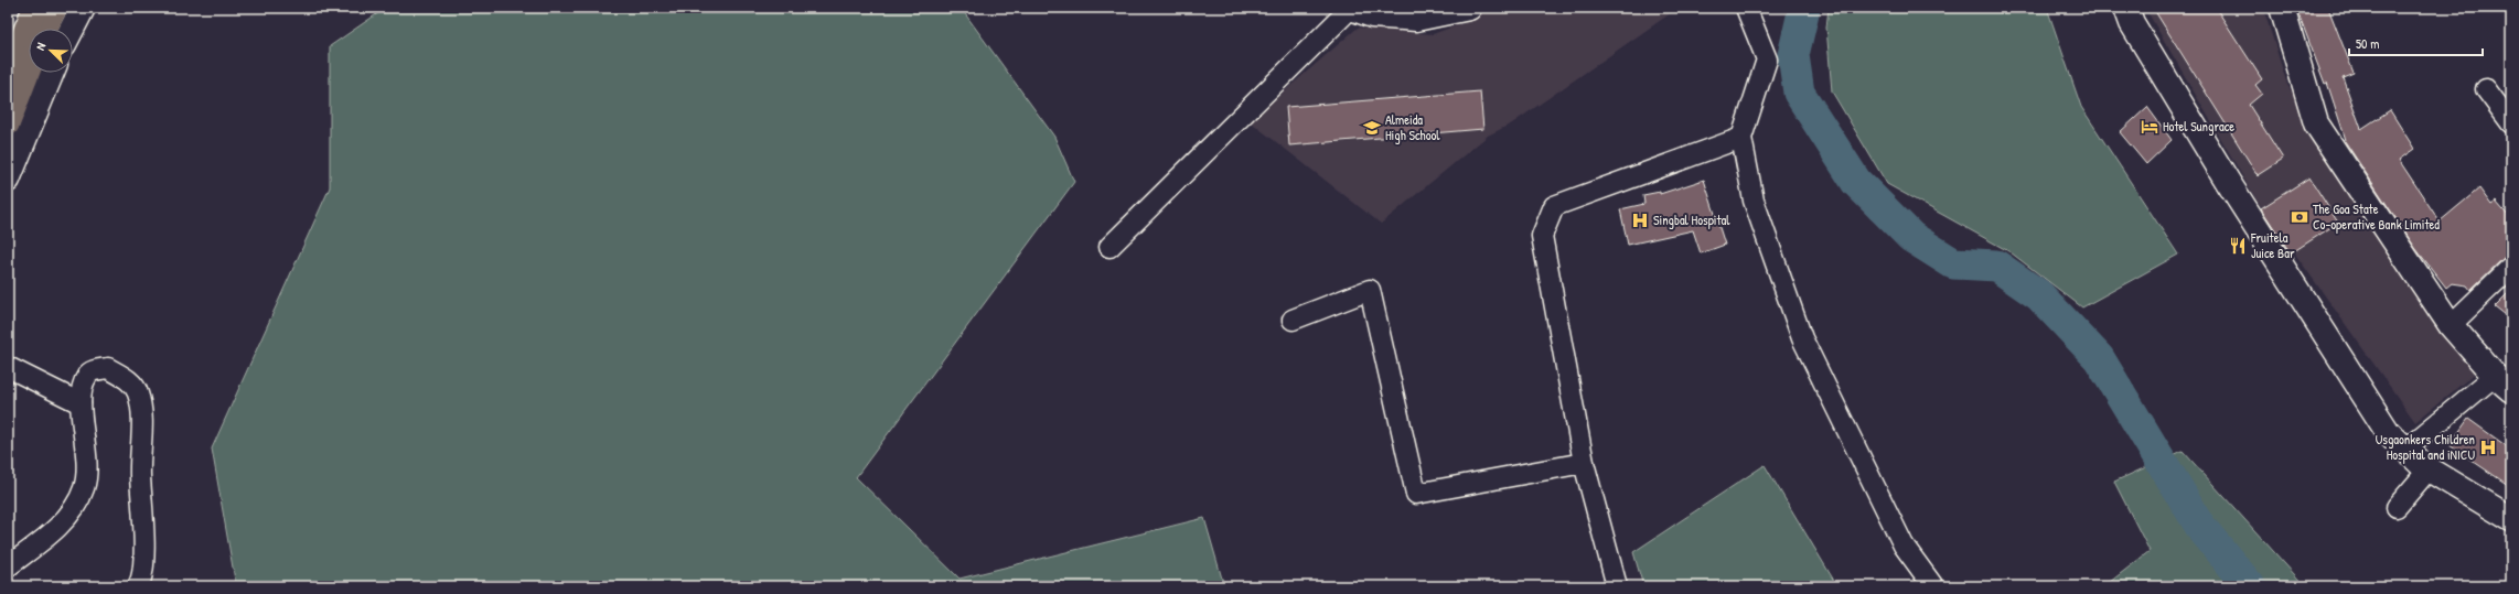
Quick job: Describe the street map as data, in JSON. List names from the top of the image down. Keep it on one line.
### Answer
{"places":{"hotel":["Hotel Sungrace"],"school or university":["Almeida High School"],"bank":["The Goa State Co-operative Bank Limited"],"hospital":["Singbal Hospital","Usgaonkers Children Hospital and iNICU"],"restaurant":["Fruitela Juice Bar"]},"scale_bar":"50 m","north":"top left"}
